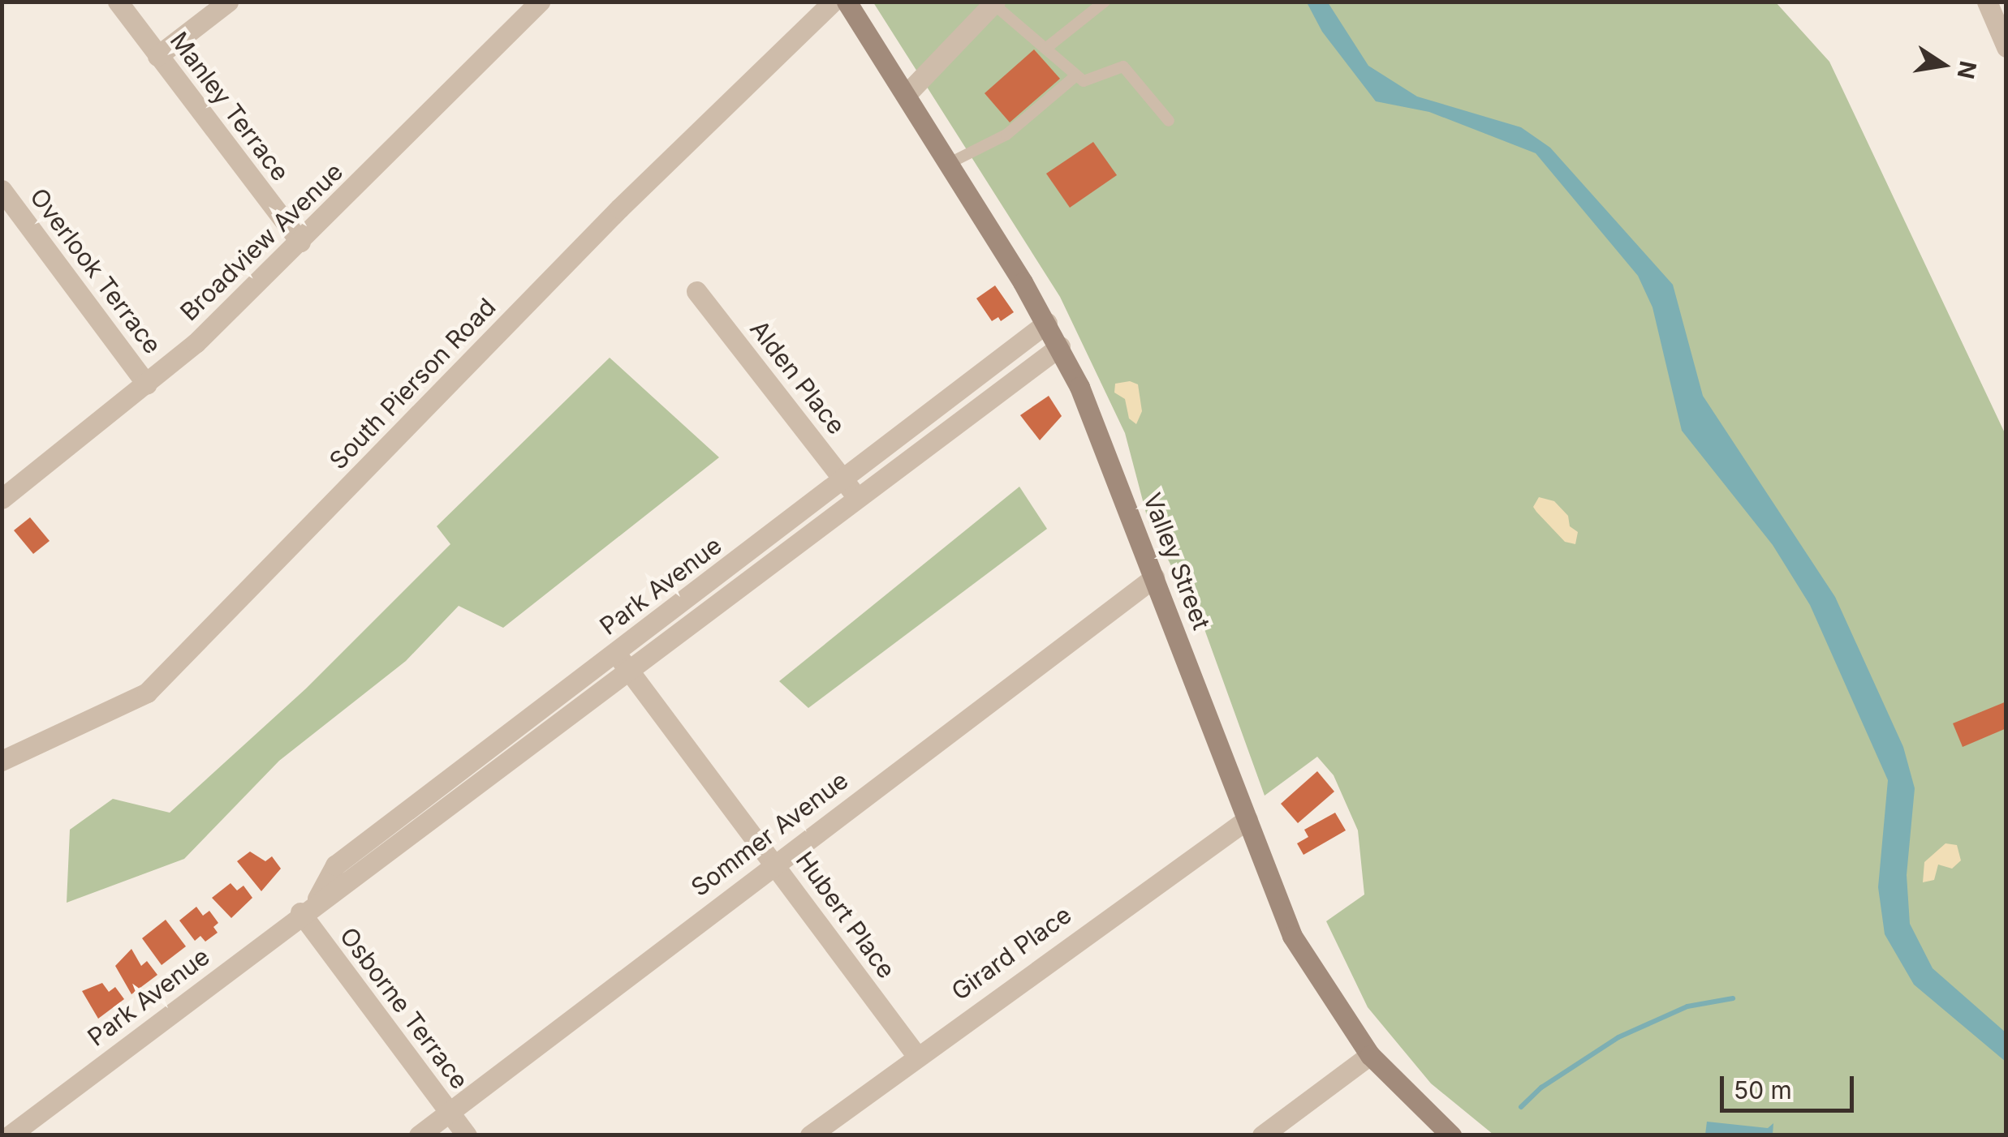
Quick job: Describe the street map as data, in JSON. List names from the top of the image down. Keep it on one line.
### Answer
{"streets":{"main road":["Valley Street"],"street":["Manley Terrace","Broadview Avenue","Overlook Terrace","Alden Place","South Pierson Road","Park Avenue","Sommer Avenue","Hubert Place","Girard Place","Osborne Terrace"]},"crossings":[["Manley Terrace","Broadview Avenue"],["Broadview Avenue","Overlook Terrace"],["Alden Place","Park Avenue"],["Valley Street","Park Avenue"],["Valley Street","Sommer Avenue"],["Valley Street","Girard Place"],["Park Avenue","Hubert Place"],["Park Avenue","Osborne Terrace"],["Sommer Avenue","Hubert Place"],["Sommer Avenue","Osborne Terrace"],["Hubert Place","Girard Place"]],"scale_bar":"50 m","north":"right"}
